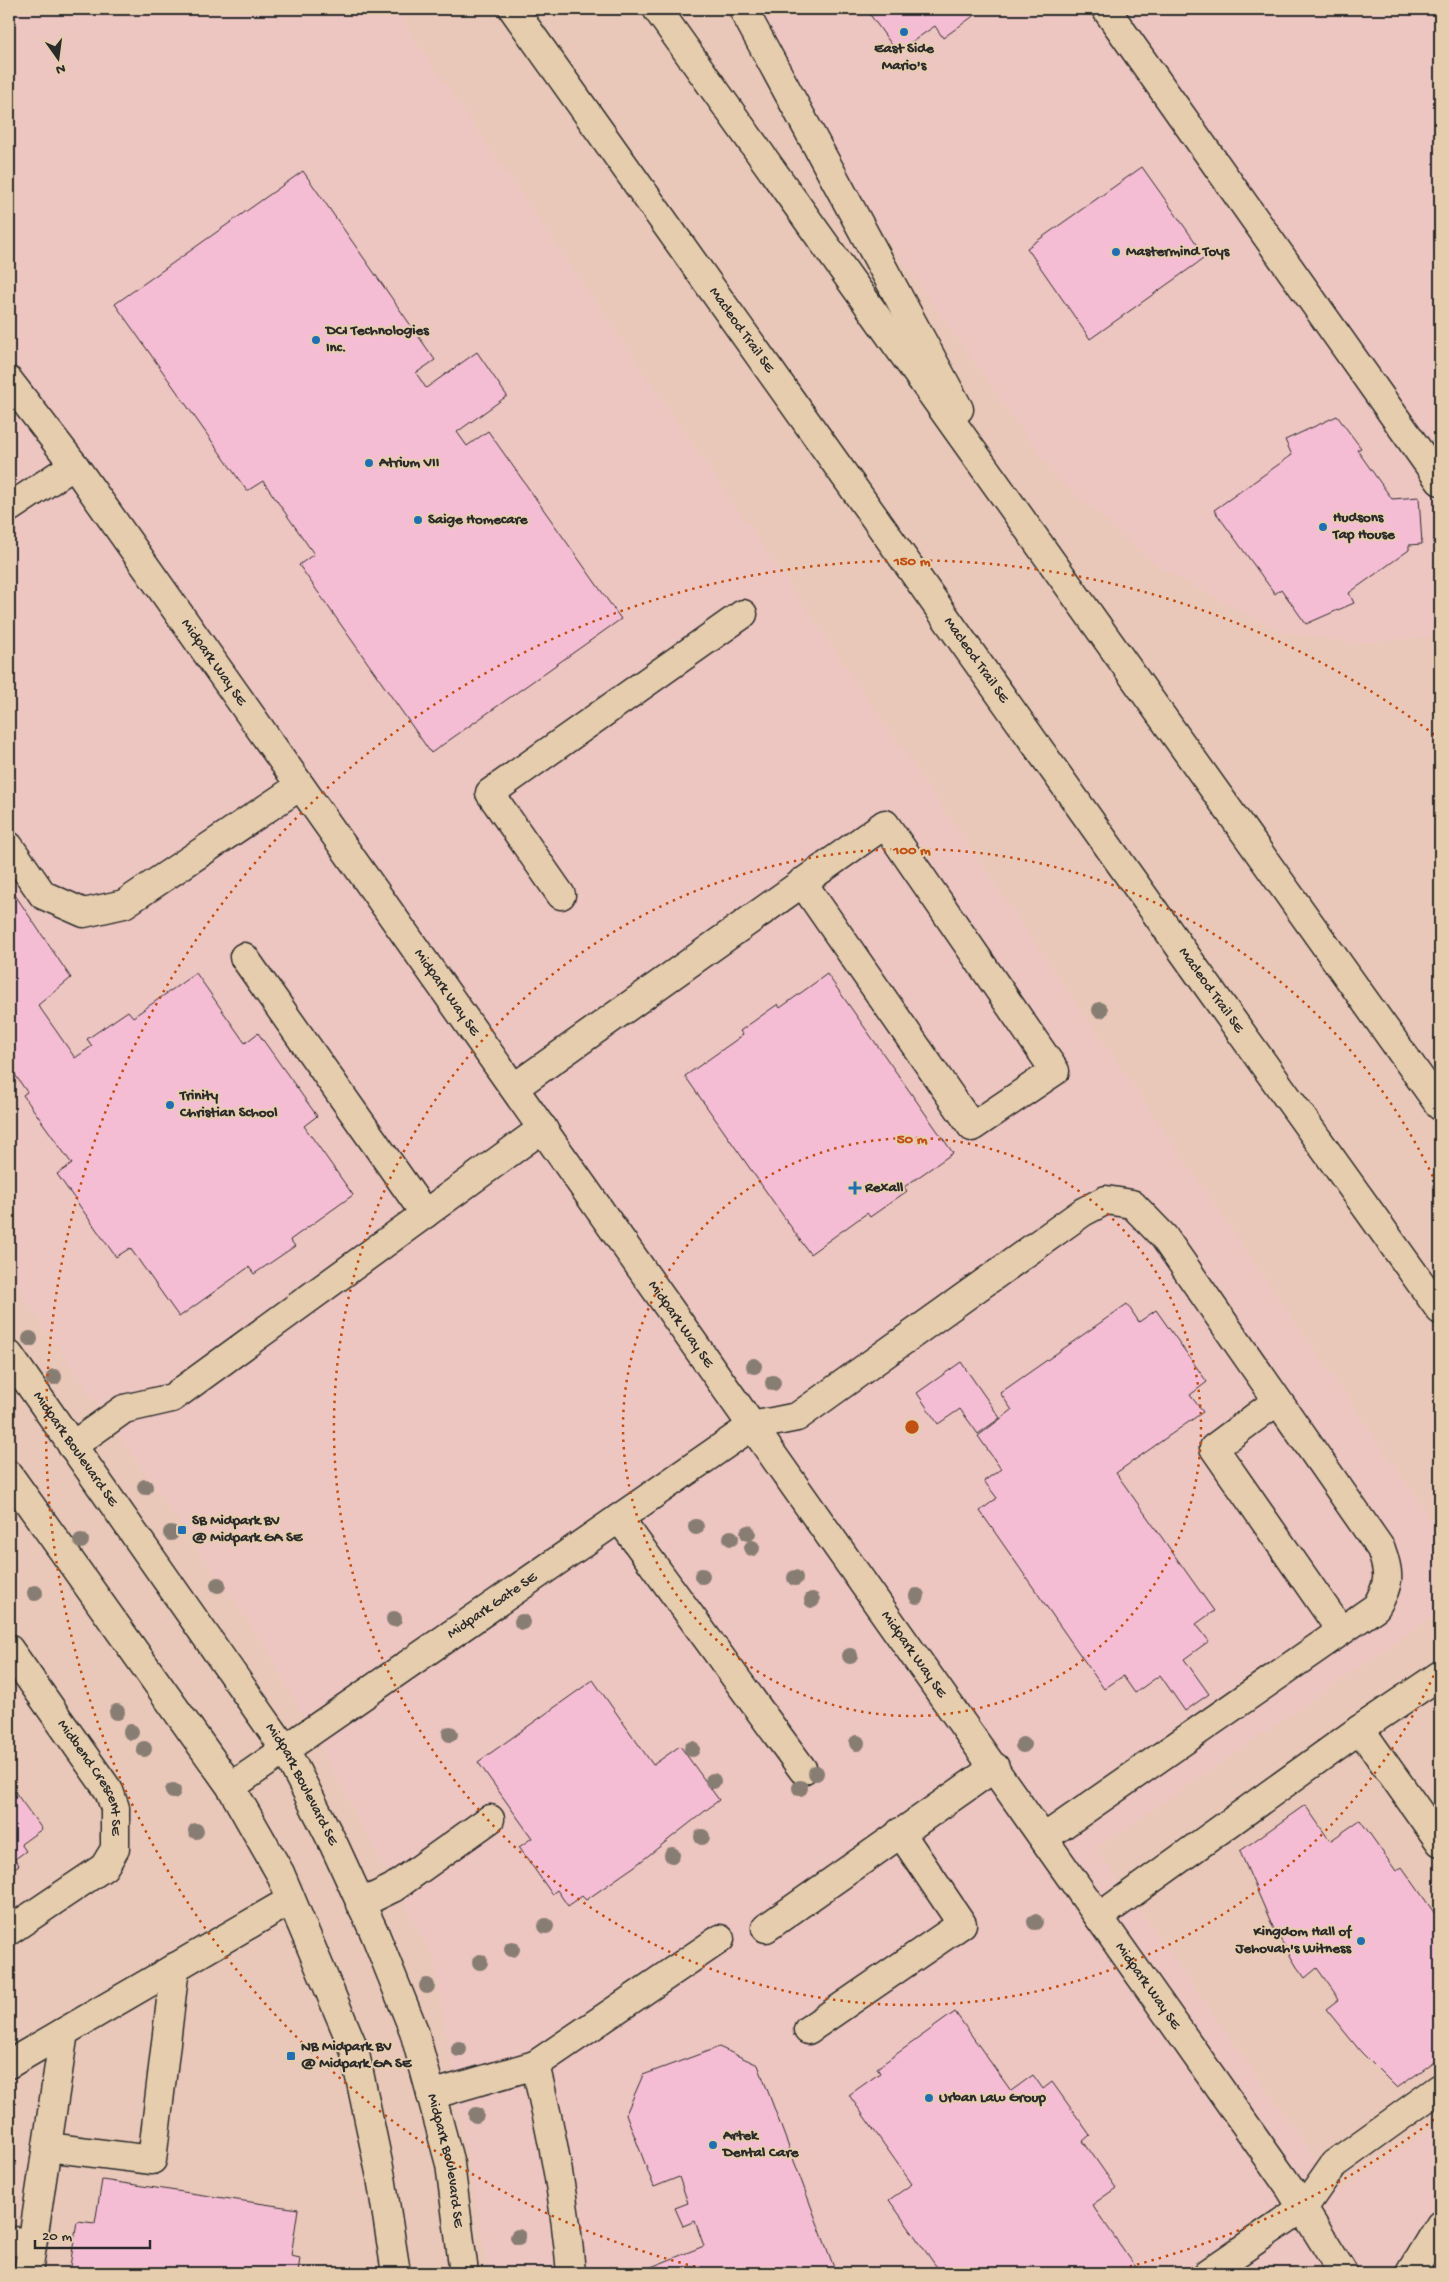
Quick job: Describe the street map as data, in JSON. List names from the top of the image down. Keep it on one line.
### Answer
{"streets":{"main road":["Macleod Trail SE","Midpark Way SE","Midpark Boulevard SE","Midpark Gate SE","Midbend Crescent SE"]},"crossings":[["Midpark Way SE","Midpark Gate SE"],["Midpark Boulevard SE","Midpark Gate SE"]],"places":{"other":["East Side Mario's","Mastermind Toys","DCI Technologies Inc.","Atrium VII","Saige Homecare","Hudsons Tap House","Trinity Christian School","Kingdom Hall of Jehovah's Witness","Urban Law Group","Artek Dental Care"],"health":["Rexall"],"transit":["SB Midpark BV @ Midpark GA SE","NB Midpark BV @ Midpark GA SE"]},"scale_bar":"20 m","north":"bottom","rings":["150 m","100 m","50 m"]}
